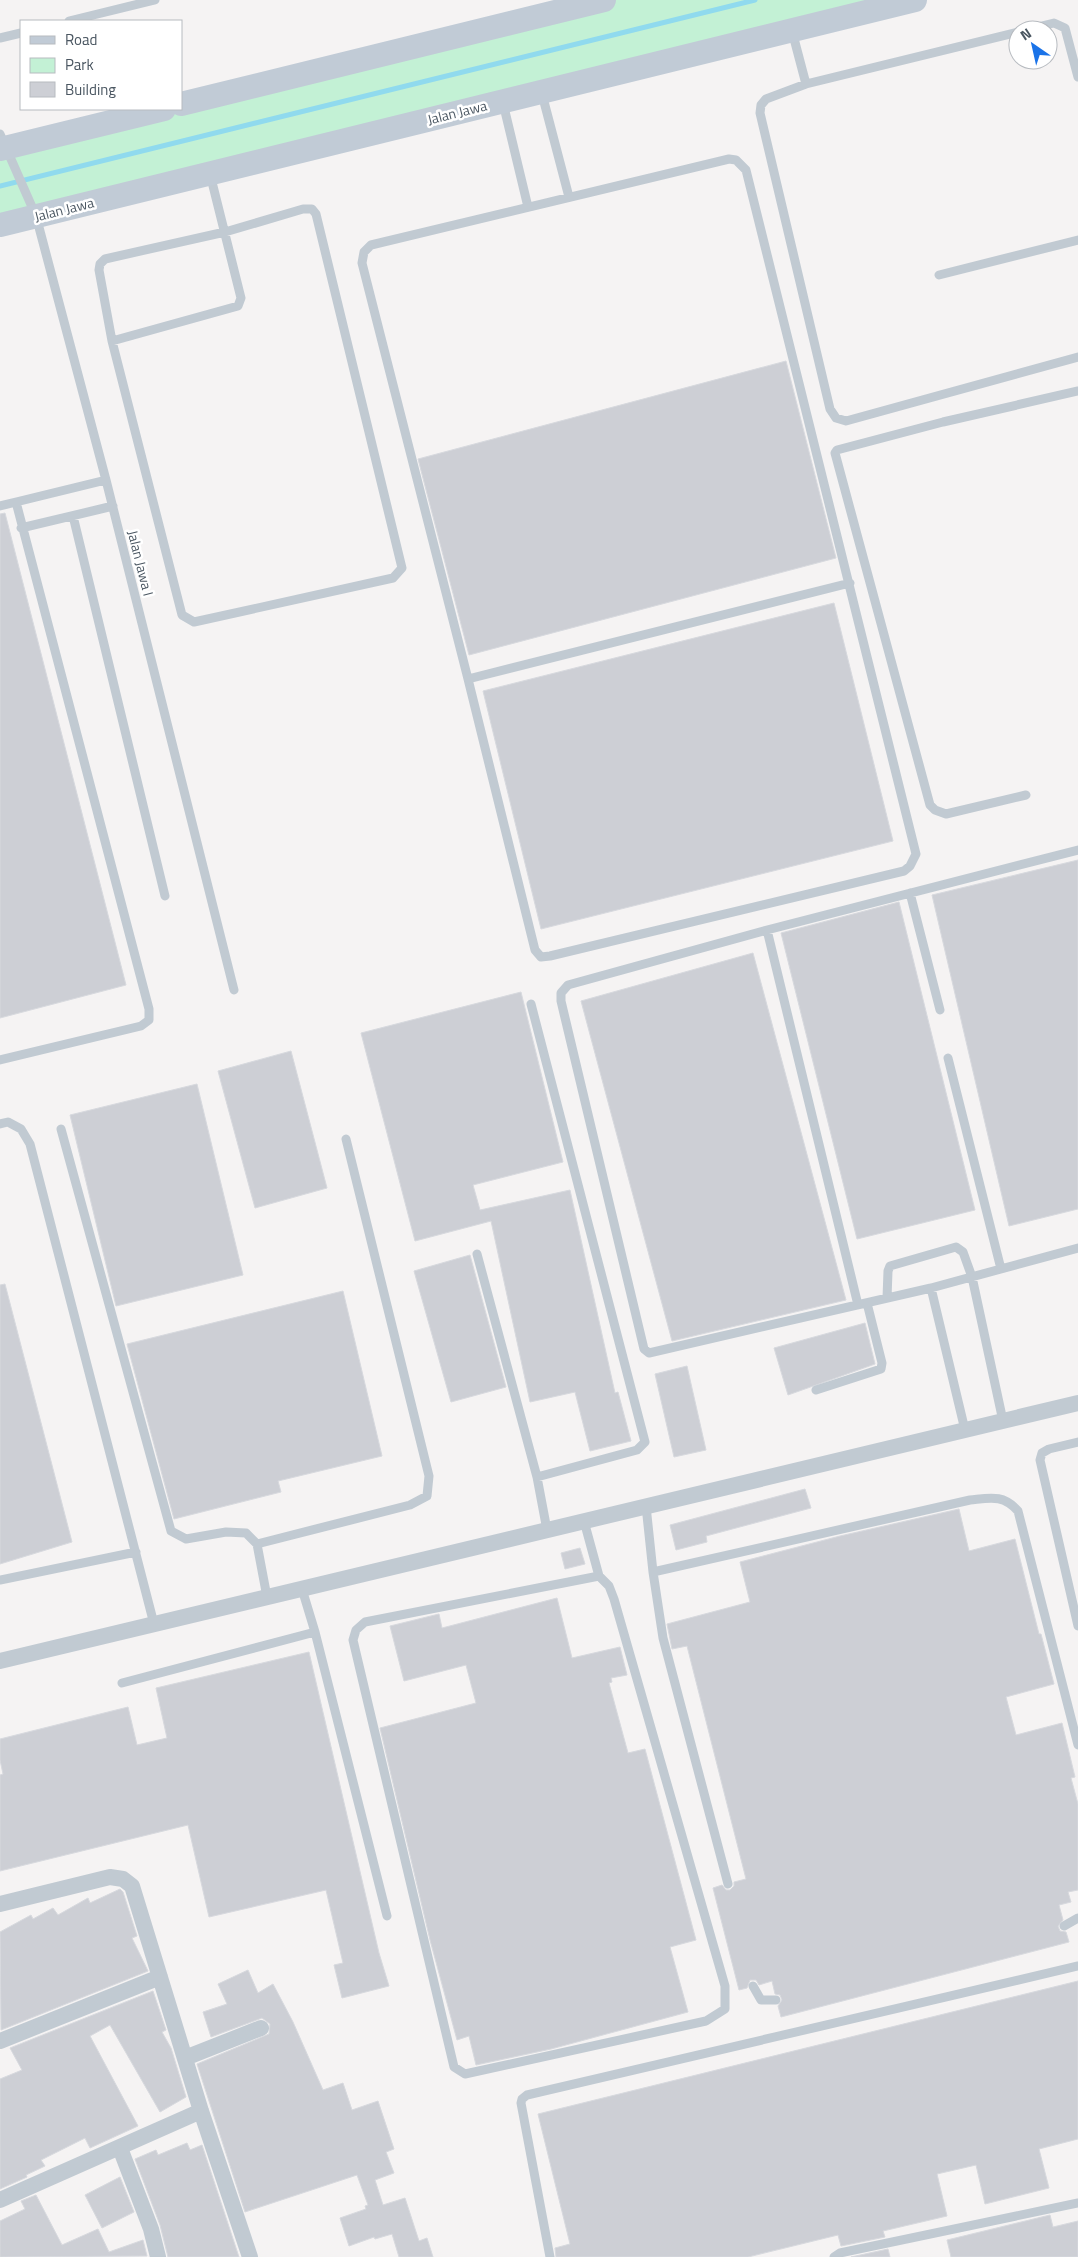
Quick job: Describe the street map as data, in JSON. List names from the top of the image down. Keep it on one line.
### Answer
{"streets":{"street":["Jalan Jawa"],"lane":["Jalan Jawa I"]},"crossings":[["Jalan Jawa","Jalan Jawa I"]],"legend":["Road","Park","Building"],"north":"top left"}
